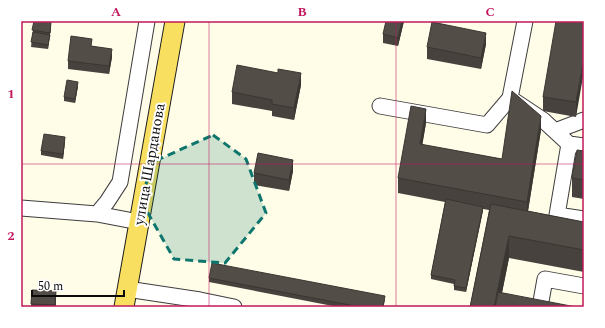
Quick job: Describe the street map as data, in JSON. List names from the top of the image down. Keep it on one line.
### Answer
{"streets":{"main road":["улица Шарданова"]},"scale_bar":"50 m","grid":{"columns":["A","B","C"],"rows":["1","2"]}}
